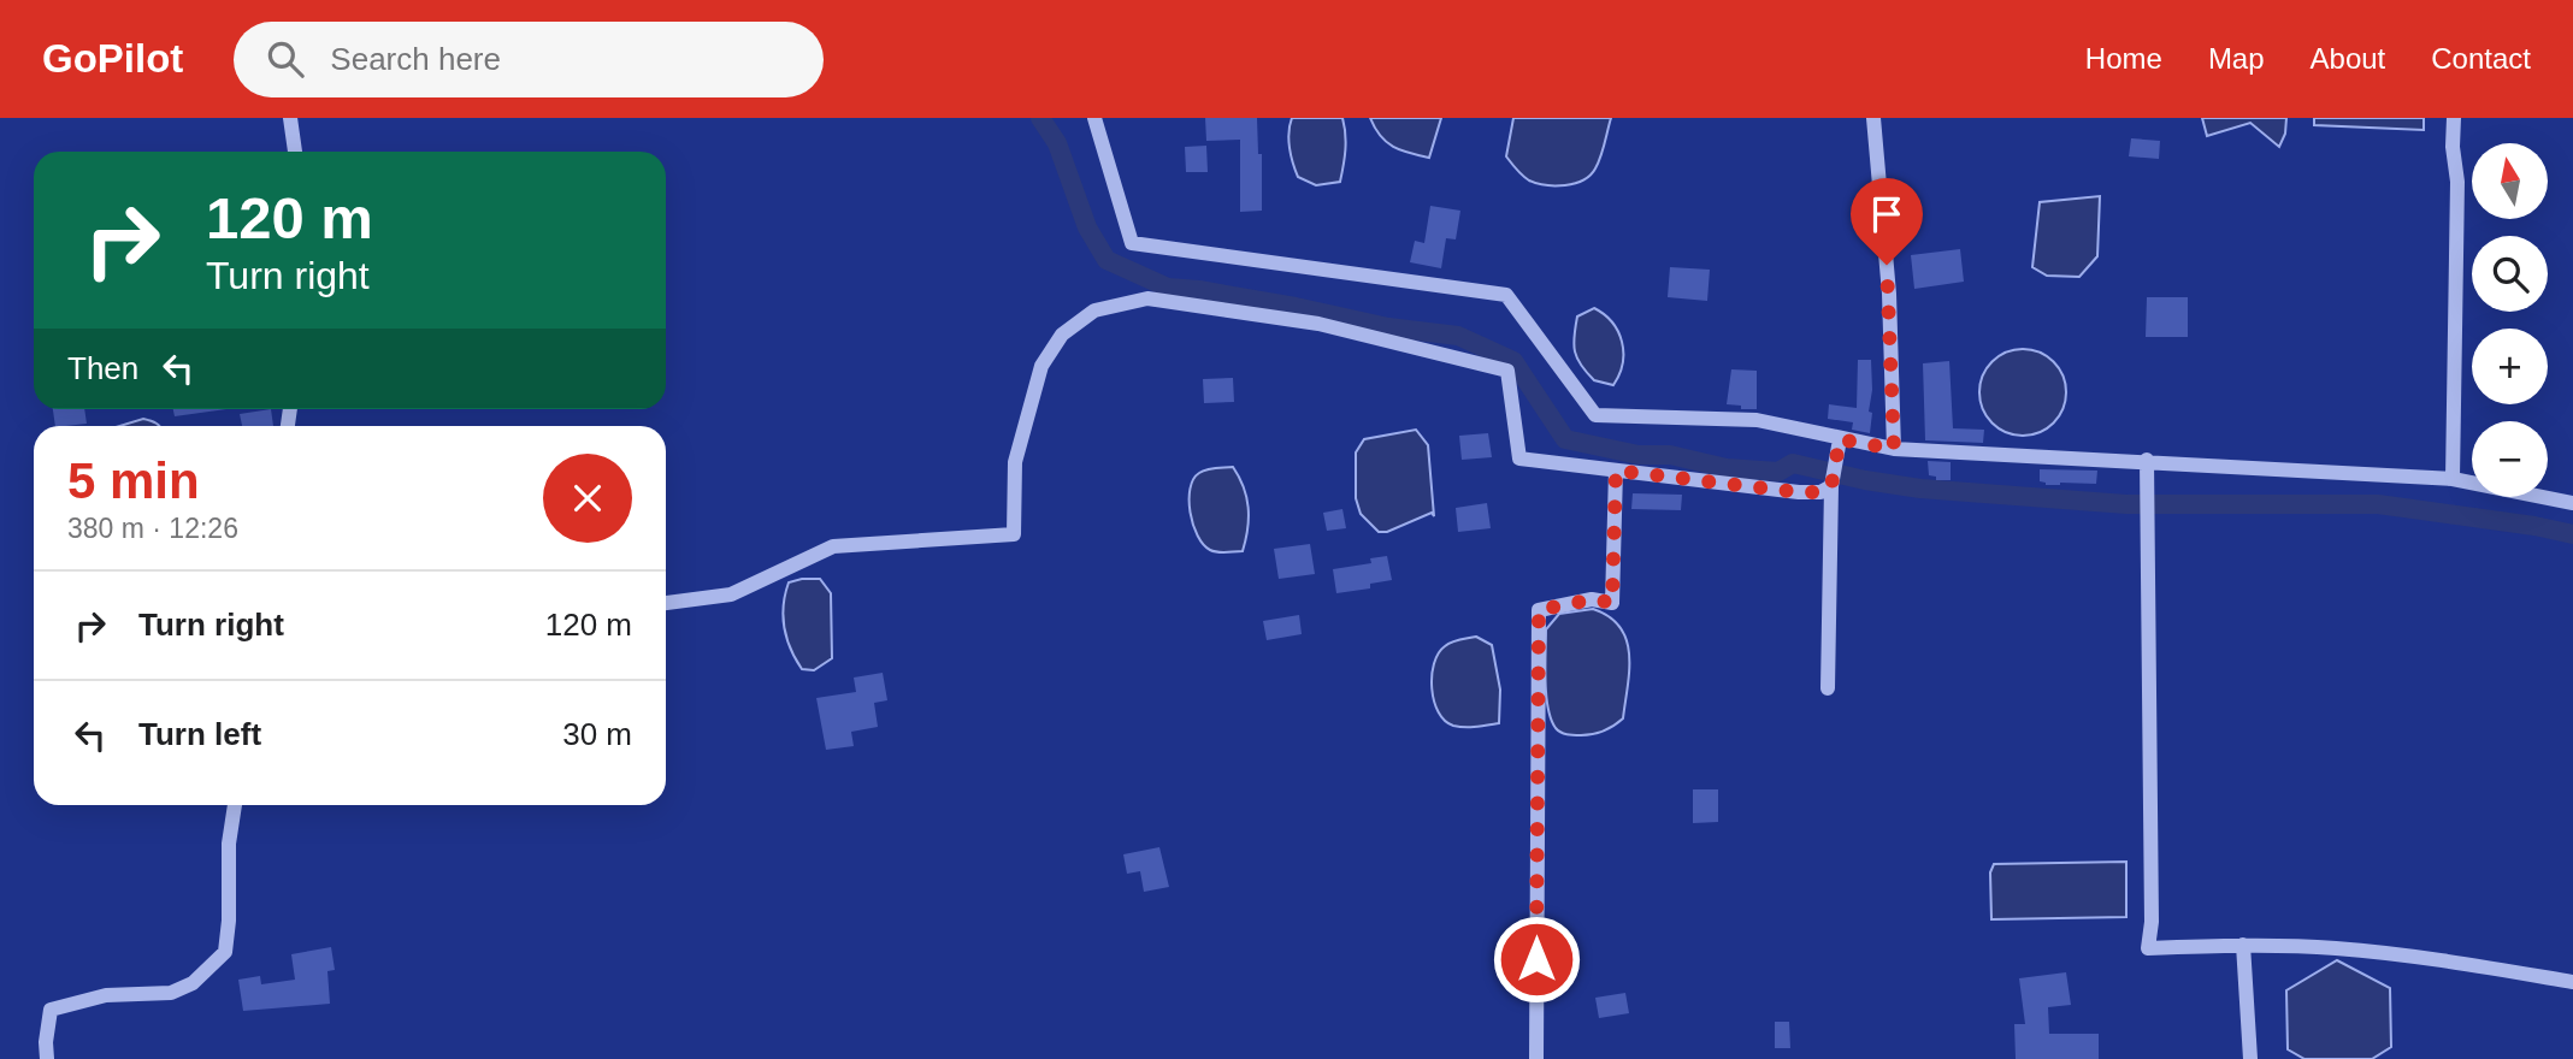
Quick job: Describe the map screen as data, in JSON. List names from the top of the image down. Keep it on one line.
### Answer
{"north":"top","page":{"header":"GoPilot","search":"Search here","nav":["Home","Map","About","Contact"],"map_buttons":["+","−"],"turn":["120 m","Turn right"],"then":"Then","heading":["5 min","380 m · 12:26"],"list":[{"name":"Turn right","value":"120 m"},{"name":"Turn left","value":"30 m"}]}}
